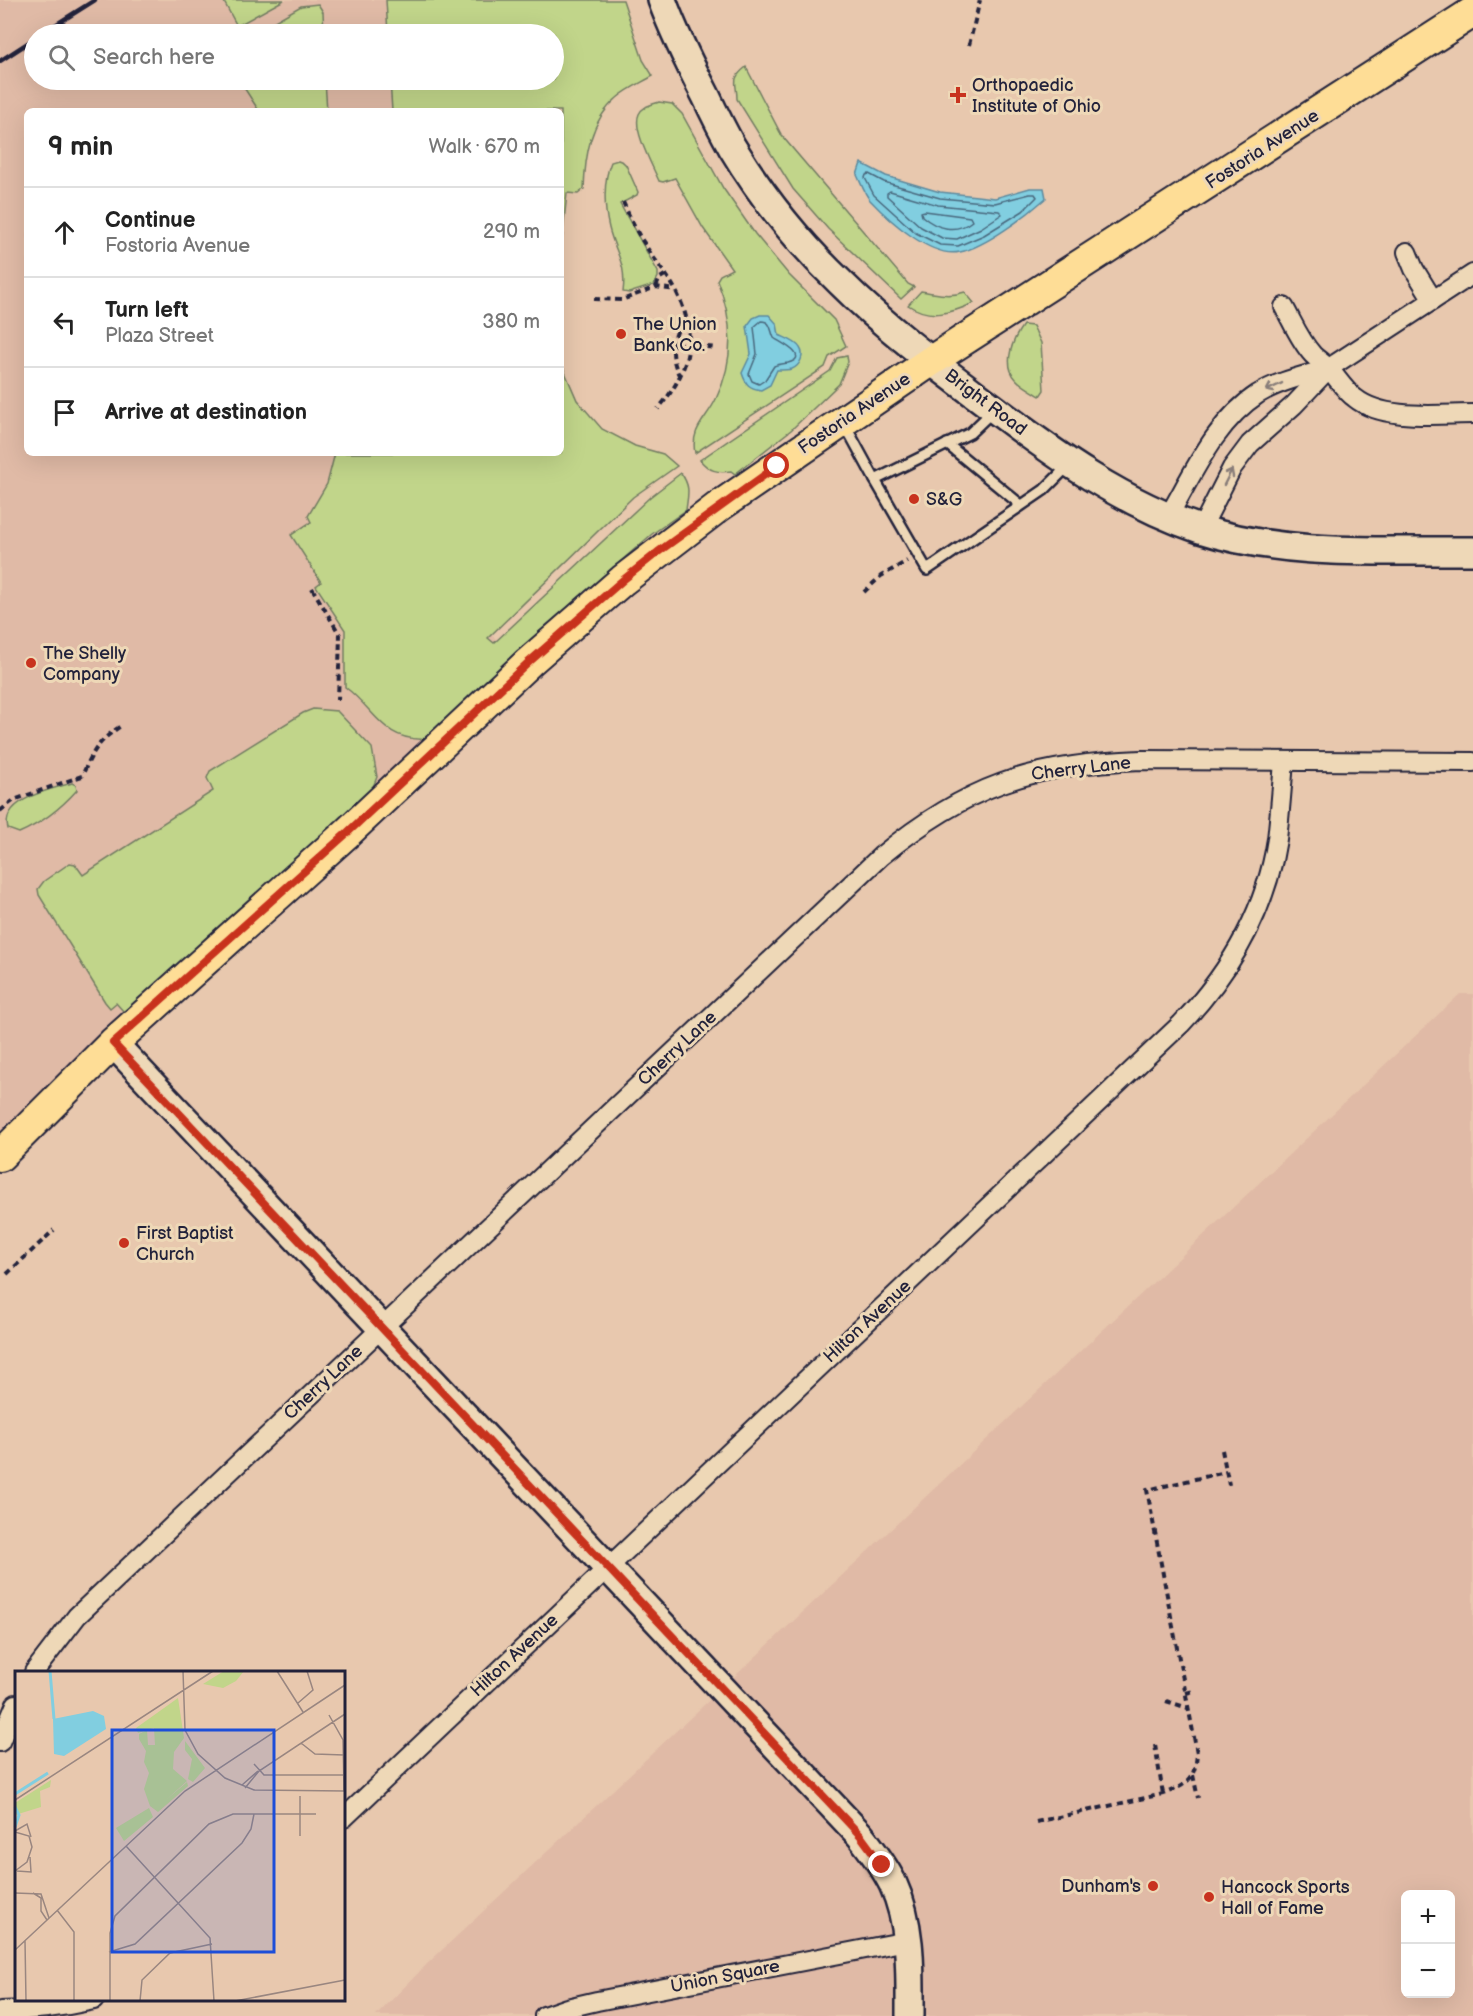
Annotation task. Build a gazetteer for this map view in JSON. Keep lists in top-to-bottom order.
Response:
{
  "streets": {
    "main road": ["Fostoria Avenue"],
    "street": [
      "Bright Road",
      "Cherry Lane",
      "Hilton Avenue",
      "Union Square"
    ]
  },
  "crossings": [
    ["Fostoria Avenue", "Bright Road"],
    ["Cherry Lane", "Hilton Avenue"]
  ],
  "places": {
    "health": ["Orthopaedic Institute of Ohio"],
    "other": [
      "The Union Bank Co.",
      "S&G",
      "The Shelly Company",
      "First Baptist Church",
      "Dunham's",
      "Hancock Sports Hall of Fame"
    ]
  },
  "page": {
    "search": "Search here",
    "heading": ["9 min", "Walk · 670 m"],
    "list": [
      ["Continue", "Fostoria Avenue", "290 m"],
      ["Turn left", "Plaza Street", "380 m"],
      "Arrive at destination"
    ],
    "map_buttons": ["+", "−"]
  }
}
